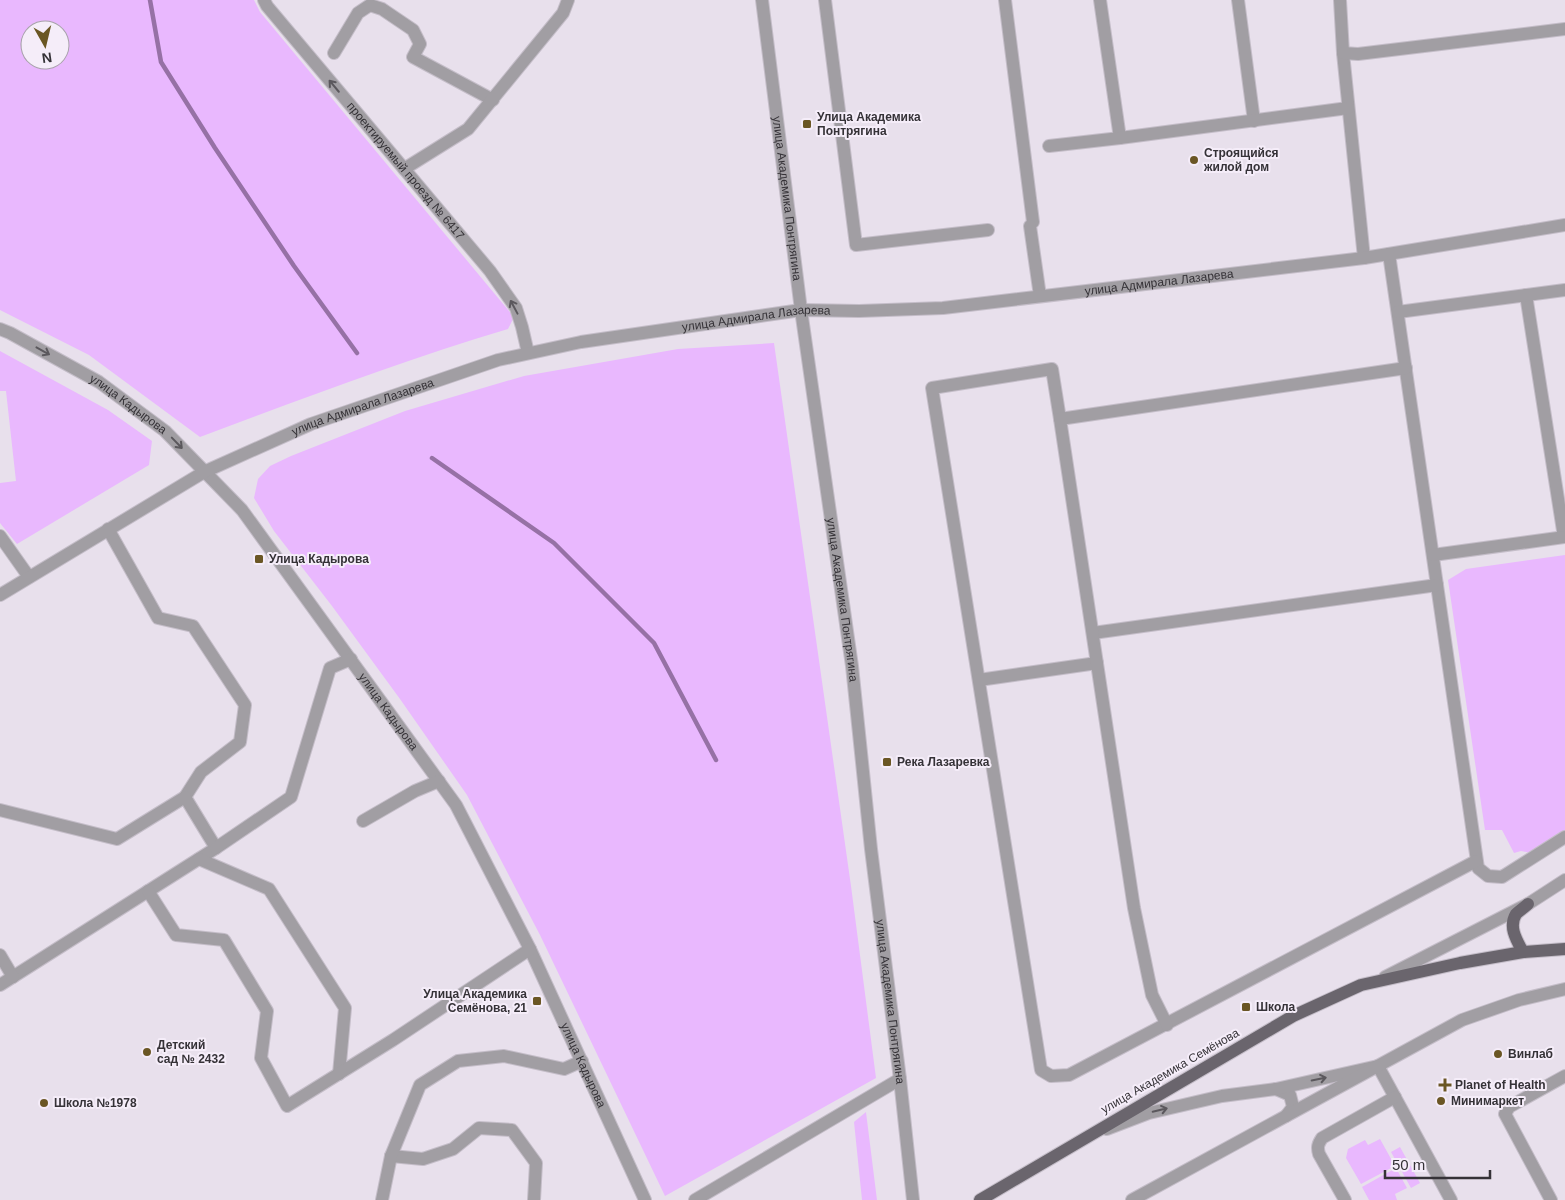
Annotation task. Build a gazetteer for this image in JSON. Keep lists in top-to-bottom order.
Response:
{
  "streets": {
    "main road": ["улица Академика Семёнова"],
    "street": [
      "проектируемый проезд № 6417",
      "улица Академика Понтрягина",
      "улица Адмирала Лазарева",
      "улица Кадырова"
    ]
  },
  "crossings": [
    ["проектируемый проезд № 6417", "улица Адмирала Лазарева"],
    ["улица Академика Понтрягина", "улица Адмирала Лазарева"],
    ["улица Адмирала Лазарева", "улица Кадырова"]
  ],
  "one_way": ["проектируемый проезд № 6417"],
  "places": {
    "transit": [
      "Улица Академика Понтрягина",
      "Улица Кадырова",
      "Река Лазаревка",
      "Улица Академика Семёнова, 21",
      "Школа"
    ],
    "other": [
      "Строящийся жилой дом",
      "Детский сад № 2432",
      "Винлаб",
      "Минимаркет",
      "Школа №1978"
    ],
    "health": ["Planet of Health"]
  },
  "scale_bar": "50 m",
  "north": "bottom"
}
